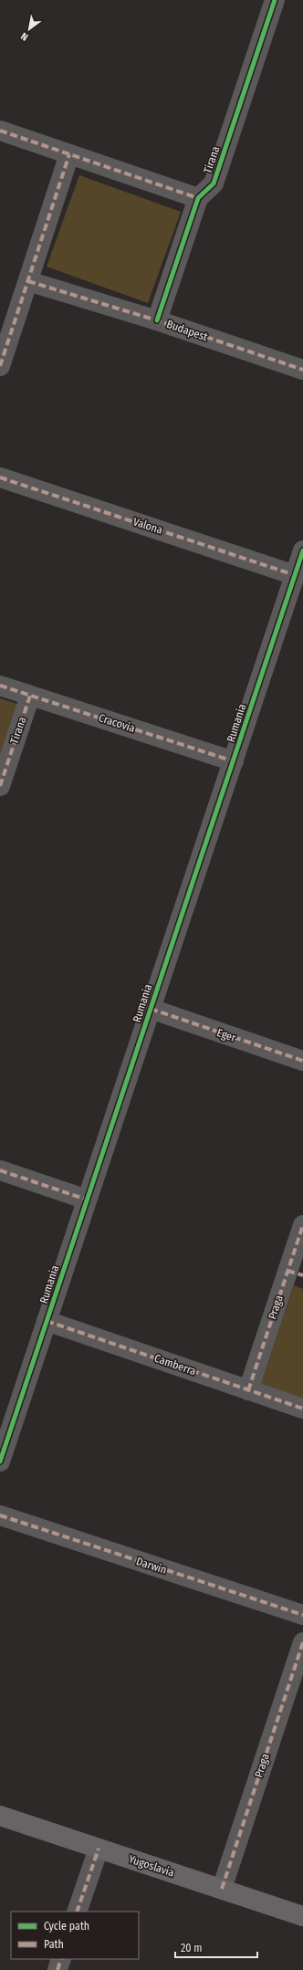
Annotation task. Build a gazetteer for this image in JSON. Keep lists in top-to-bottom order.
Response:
{
  "streets": {
    "street": [
      "Tirana",
      "Budapest",
      "Valona",
      "Cracovia",
      "Rumania",
      "Eger",
      "Praga",
      "Camberra",
      "Darwin",
      "Yugoslavia"
    ]
  },
  "crossings": [
    ["Tirana", "Budapest"],
    ["Tirana", "Cracovia"],
    ["Valona", "Rumania"],
    ["Cracovia", "Rumania"],
    ["Rumania", "Eger"],
    ["Rumania", "Camberra"],
    ["Praga", "Camberra"],
    ["Praga", "Yugoslavia"]
  ],
  "legend": ["Cycle path", "Path"],
  "scale_bar": "20 m",
  "north": "bottom left"
}
